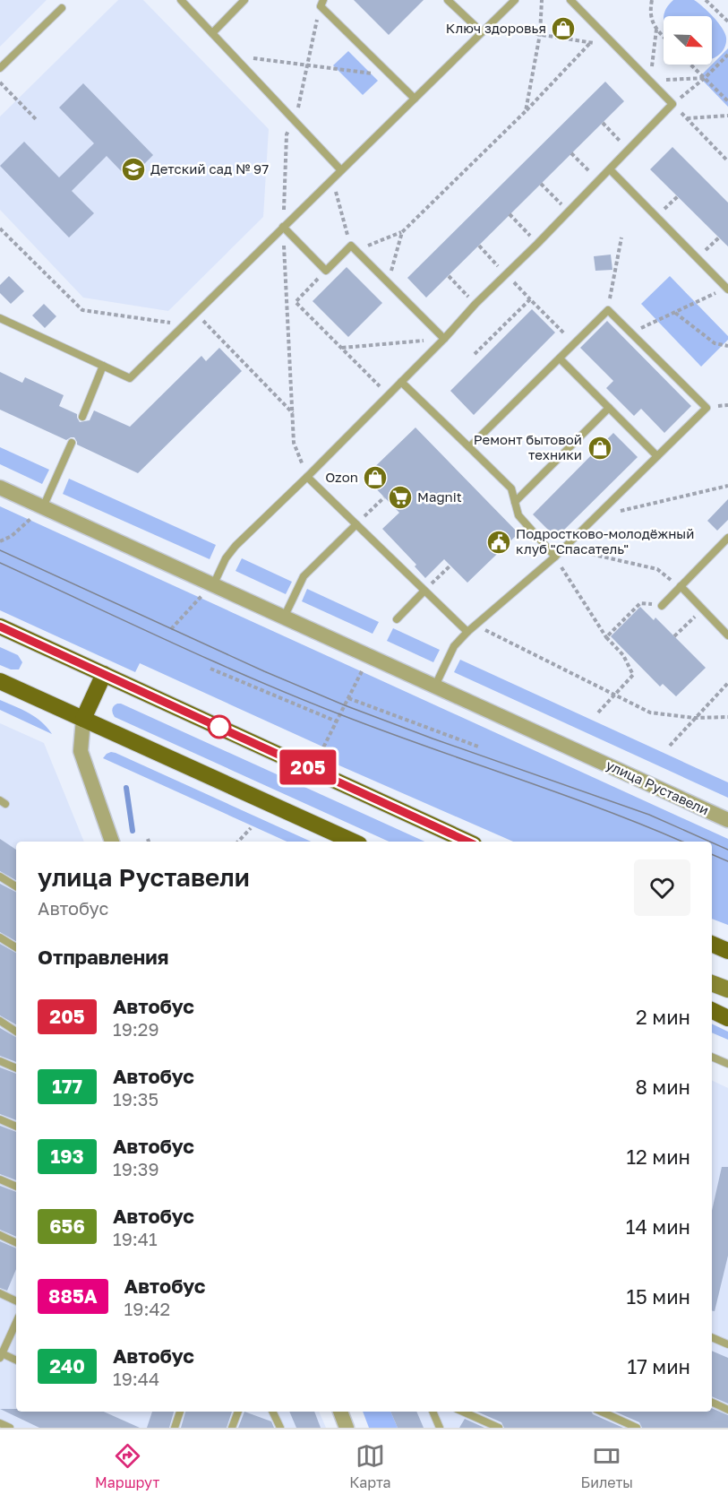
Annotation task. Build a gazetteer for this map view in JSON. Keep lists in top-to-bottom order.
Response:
{
  "streets": {
    "street": ["улица Руставели"]
  },
  "places": {
    "shop": ["Ключ здоровья", "Ремонт бытовой техники", "Ozon"],
    "school or university": ["Детский сад № 97"],
    "supermarket": ["Magnit"],
    "public building": ["Подростково-молодёжный клуб \"Спасатель\""]
  },
  "lines": ["bus line 205"],
  "north": "bottom right",
  "page": {
    "on_map": "205",
    "heading": [
      ["улица Руставели", "Автобус"],
      "Отправления"
    ],
    "list": [
      {
        "mark": "205",
        "name": "Автобус",
        "note": "19:29",
        "value": "2 мин"
      },
      {
        "mark": "177",
        "name": "Автобус",
        "note": "19:35",
        "value": "8 мин"
      },
      {
        "mark": "193",
        "name": "Автобус",
        "note": "19:39",
        "value": "12 мин"
      },
      {
        "mark": "656",
        "name": "Автобус",
        "note": "19:41",
        "value": "14 мин"
      },
      {
        "mark": "885А",
        "name": "Автобус",
        "note": "19:42",
        "value": "15 мин"
      },
      {
        "mark": "240",
        "name": "Автобус",
        "note": "19:44",
        "value": "17 мин"
      }
    ],
    "tabs": ["Маршрут", "Карта", "Билеты"]
  }
}
